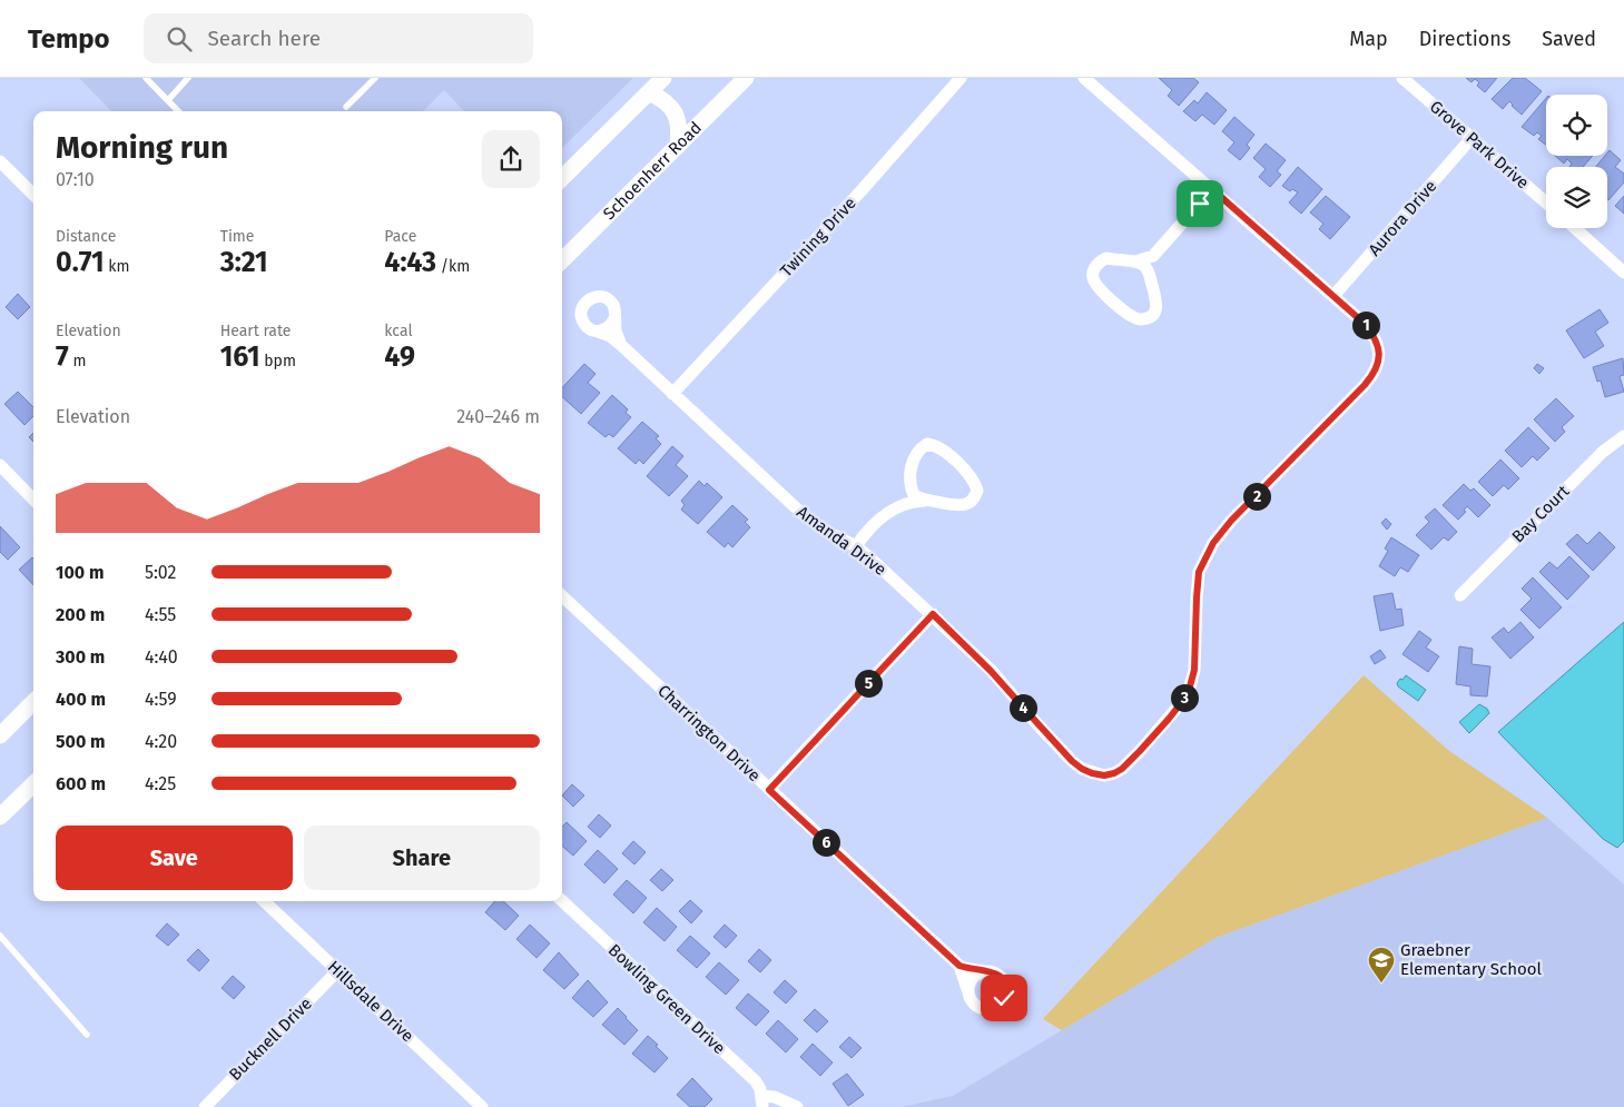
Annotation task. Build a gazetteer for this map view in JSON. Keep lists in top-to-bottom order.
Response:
{
  "streets": {
    "main road": ["Schoenherr Road"],
    "street": [
      "Grove Park Drive",
      "Aurora Drive",
      "Twining Drive",
      "Bay Court",
      "Amanda Drive",
      "Charrington Drive",
      "Bowling Green Drive",
      "Hillsdale Drive",
      "Bucknell Drive"
    ]
  },
  "crossings": [
    ["Grove Park Drive", "Aurora Drive"],
    ["Aurora Drive", "Amanda Drive"],
    ["Twining Drive", "Amanda Drive"],
    ["Hillsdale Drive", "Bucknell Drive"]
  ],
  "places": {
    "school or university": ["Graebner Elementary School"]
  },
  "page": {
    "header": "Tempo",
    "search": "Search here",
    "nav": ["Map", "Directions", "Saved"],
    "heading": ["Morning run", "07:10"],
    "stats": [
      ["Distance", "0.71 km"],
      ["Time", "3:21"],
      ["Pace", "4:43 /km"],
      ["Elevation", "7 m"],
      ["Heart rate", "161 bpm"],
      ["kcal", "49"]
    ],
    "pins": [
      "1",
      "2",
      "5",
      "3",
      "4",
      "6"
    ],
    "chart": ["Elevation", "240–246 m"],
    "list": [
      {
        "name": "100 m",
        "note": "5:02"
      },
      {
        "name": "200 m",
        "note": "4:55"
      },
      {
        "name": "300 m",
        "note": "4:40"
      },
      {
        "name": "400 m",
        "note": "4:59"
      },
      {
        "name": "500 m",
        "note": "4:20"
      },
      {
        "name": "600 m",
        "note": "4:25"
      }
    ],
    "buttons": ["Save", "Share"]
  }
}
